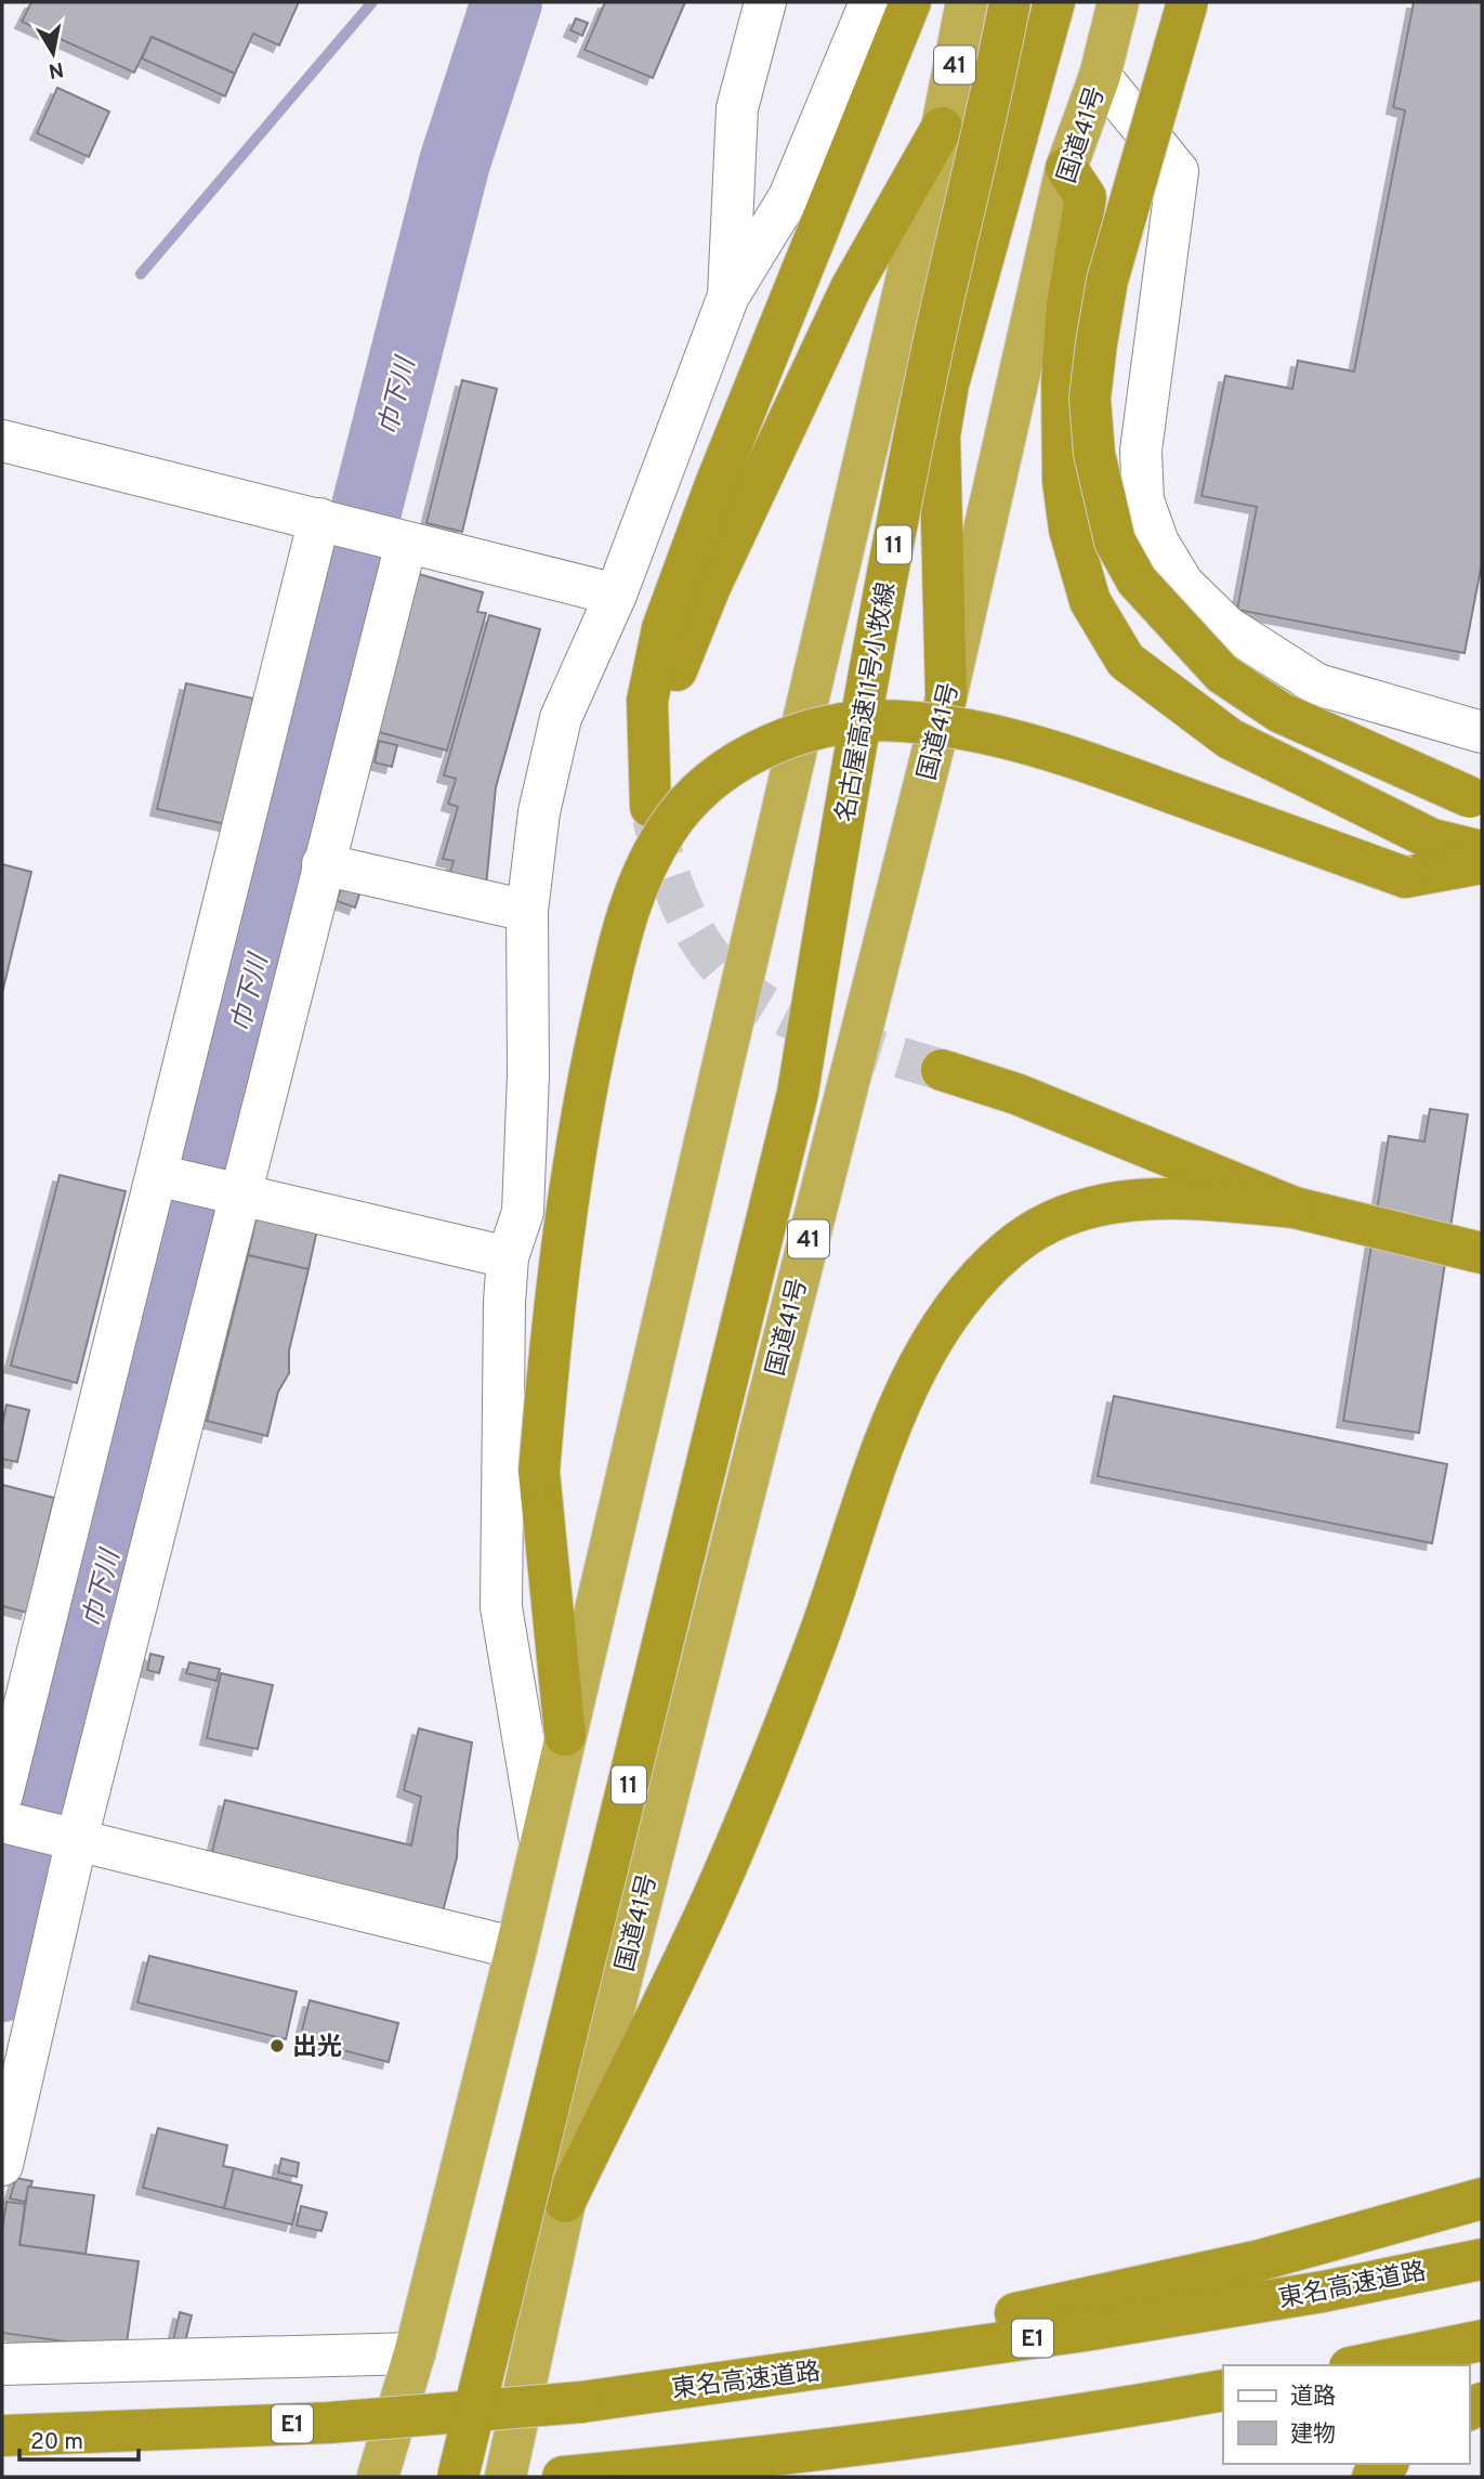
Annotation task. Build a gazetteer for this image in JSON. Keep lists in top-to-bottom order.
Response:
{
  "streets": {
    "highway": [
      "41",
      "国道41号",
      "11",
      "名古屋高速11号小牧線",
      "東名高速道路",
      "E1"
    ]
  },
  "water": ["巾下川"],
  "places": ["出光"],
  "legend": ["道路", "建物"],
  "scale_bar": "20 m",
  "north": "bottom"
}
